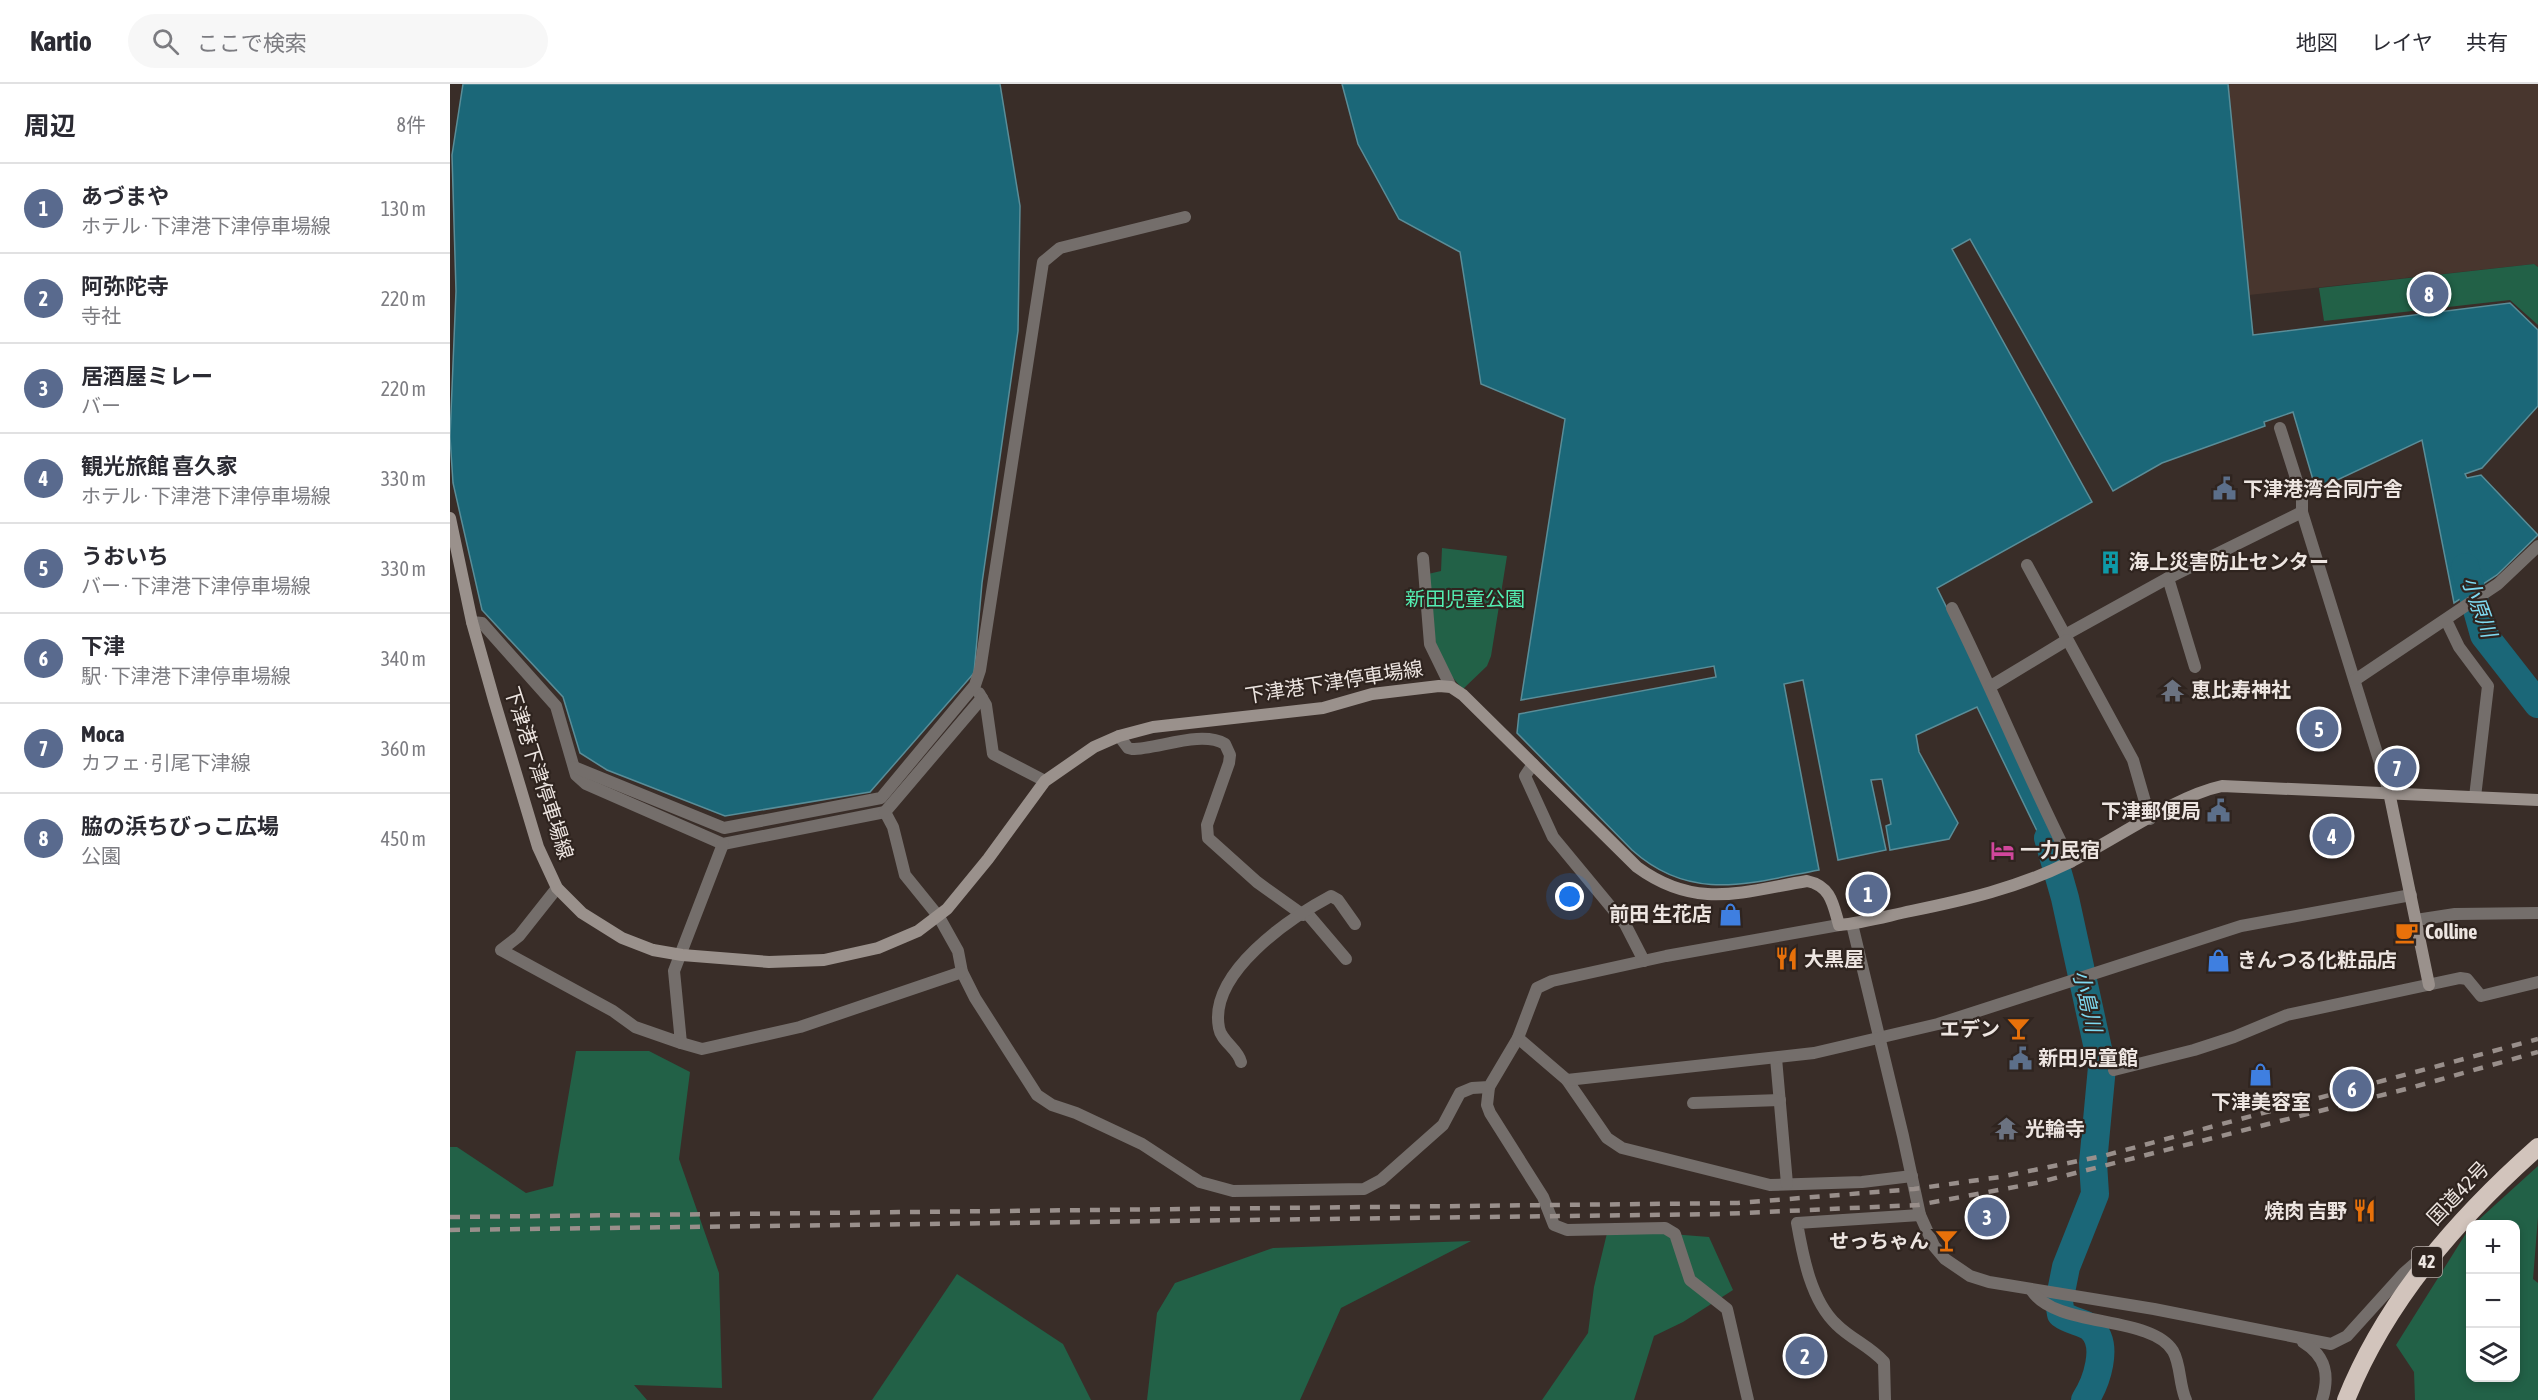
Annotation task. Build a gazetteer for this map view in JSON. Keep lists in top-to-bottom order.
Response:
{
  "streets": {
    "highway": ["国道42号", "42"],
    "main road": ["下津港下津停車場線"]
  },
  "water": ["小原川", "小島川"],
  "parks": ["新田児童公園"],
  "places": {
    "public building": ["下津港湾合同庁舎", "下津郵便局", "新田児童館"],
    "building": ["海上災害防止センター"],
    "temple": ["恵比寿神社", "光輪寺"],
    "hotel": ["一力民宿"],
    "shop": ["前田 生花店", "きんつる化粧品店", "下津美容室"],
    "cafe": ["Colline"],
    "restaurant": ["大黒屋", "焼肉 吉野"],
    "bar": ["エデン", "せっちゃん"]
  },
  "page": {
    "header": "Kartio",
    "search": "ここで検索",
    "nav": ["地図", "レイヤ", "共有"],
    "heading": ["周辺", "8件"],
    "list": [
      {
        "mark": "1",
        "name": "あづまや",
        "note": "ホテル · 下津港下津停車場線",
        "value": "130 m"
      },
      {
        "mark": "2",
        "name": "阿弥陀寺",
        "note": "寺社",
        "value": "220 m"
      },
      {
        "mark": "3",
        "name": "居酒屋ミレー",
        "note": "バー",
        "value": "220 m"
      },
      {
        "mark": "4",
        "name": "観光旅館 喜久家",
        "note": "ホテル · 下津港下津停車場線",
        "value": "330 m"
      },
      {
        "mark": "5",
        "name": "うおいち",
        "note": "バー · 下津港下津停車場線",
        "value": "330 m"
      },
      {
        "mark": "6",
        "name": "下津",
        "note": "駅 · 下津港下津停車場線",
        "value": "340 m"
      },
      {
        "mark": "7",
        "name": "Moca",
        "note": "カフェ · 引尾下津線",
        "value": "360 m"
      },
      {
        "mark": "8",
        "name": "脇の浜ちびっこ広場",
        "note": "公園",
        "value": "450 m"
      }
    ],
    "pins": [
      "8",
      "5",
      "7",
      "4",
      "1",
      "6",
      "3",
      "2"
    ],
    "map_buttons": ["+", "−"]
  }
}
